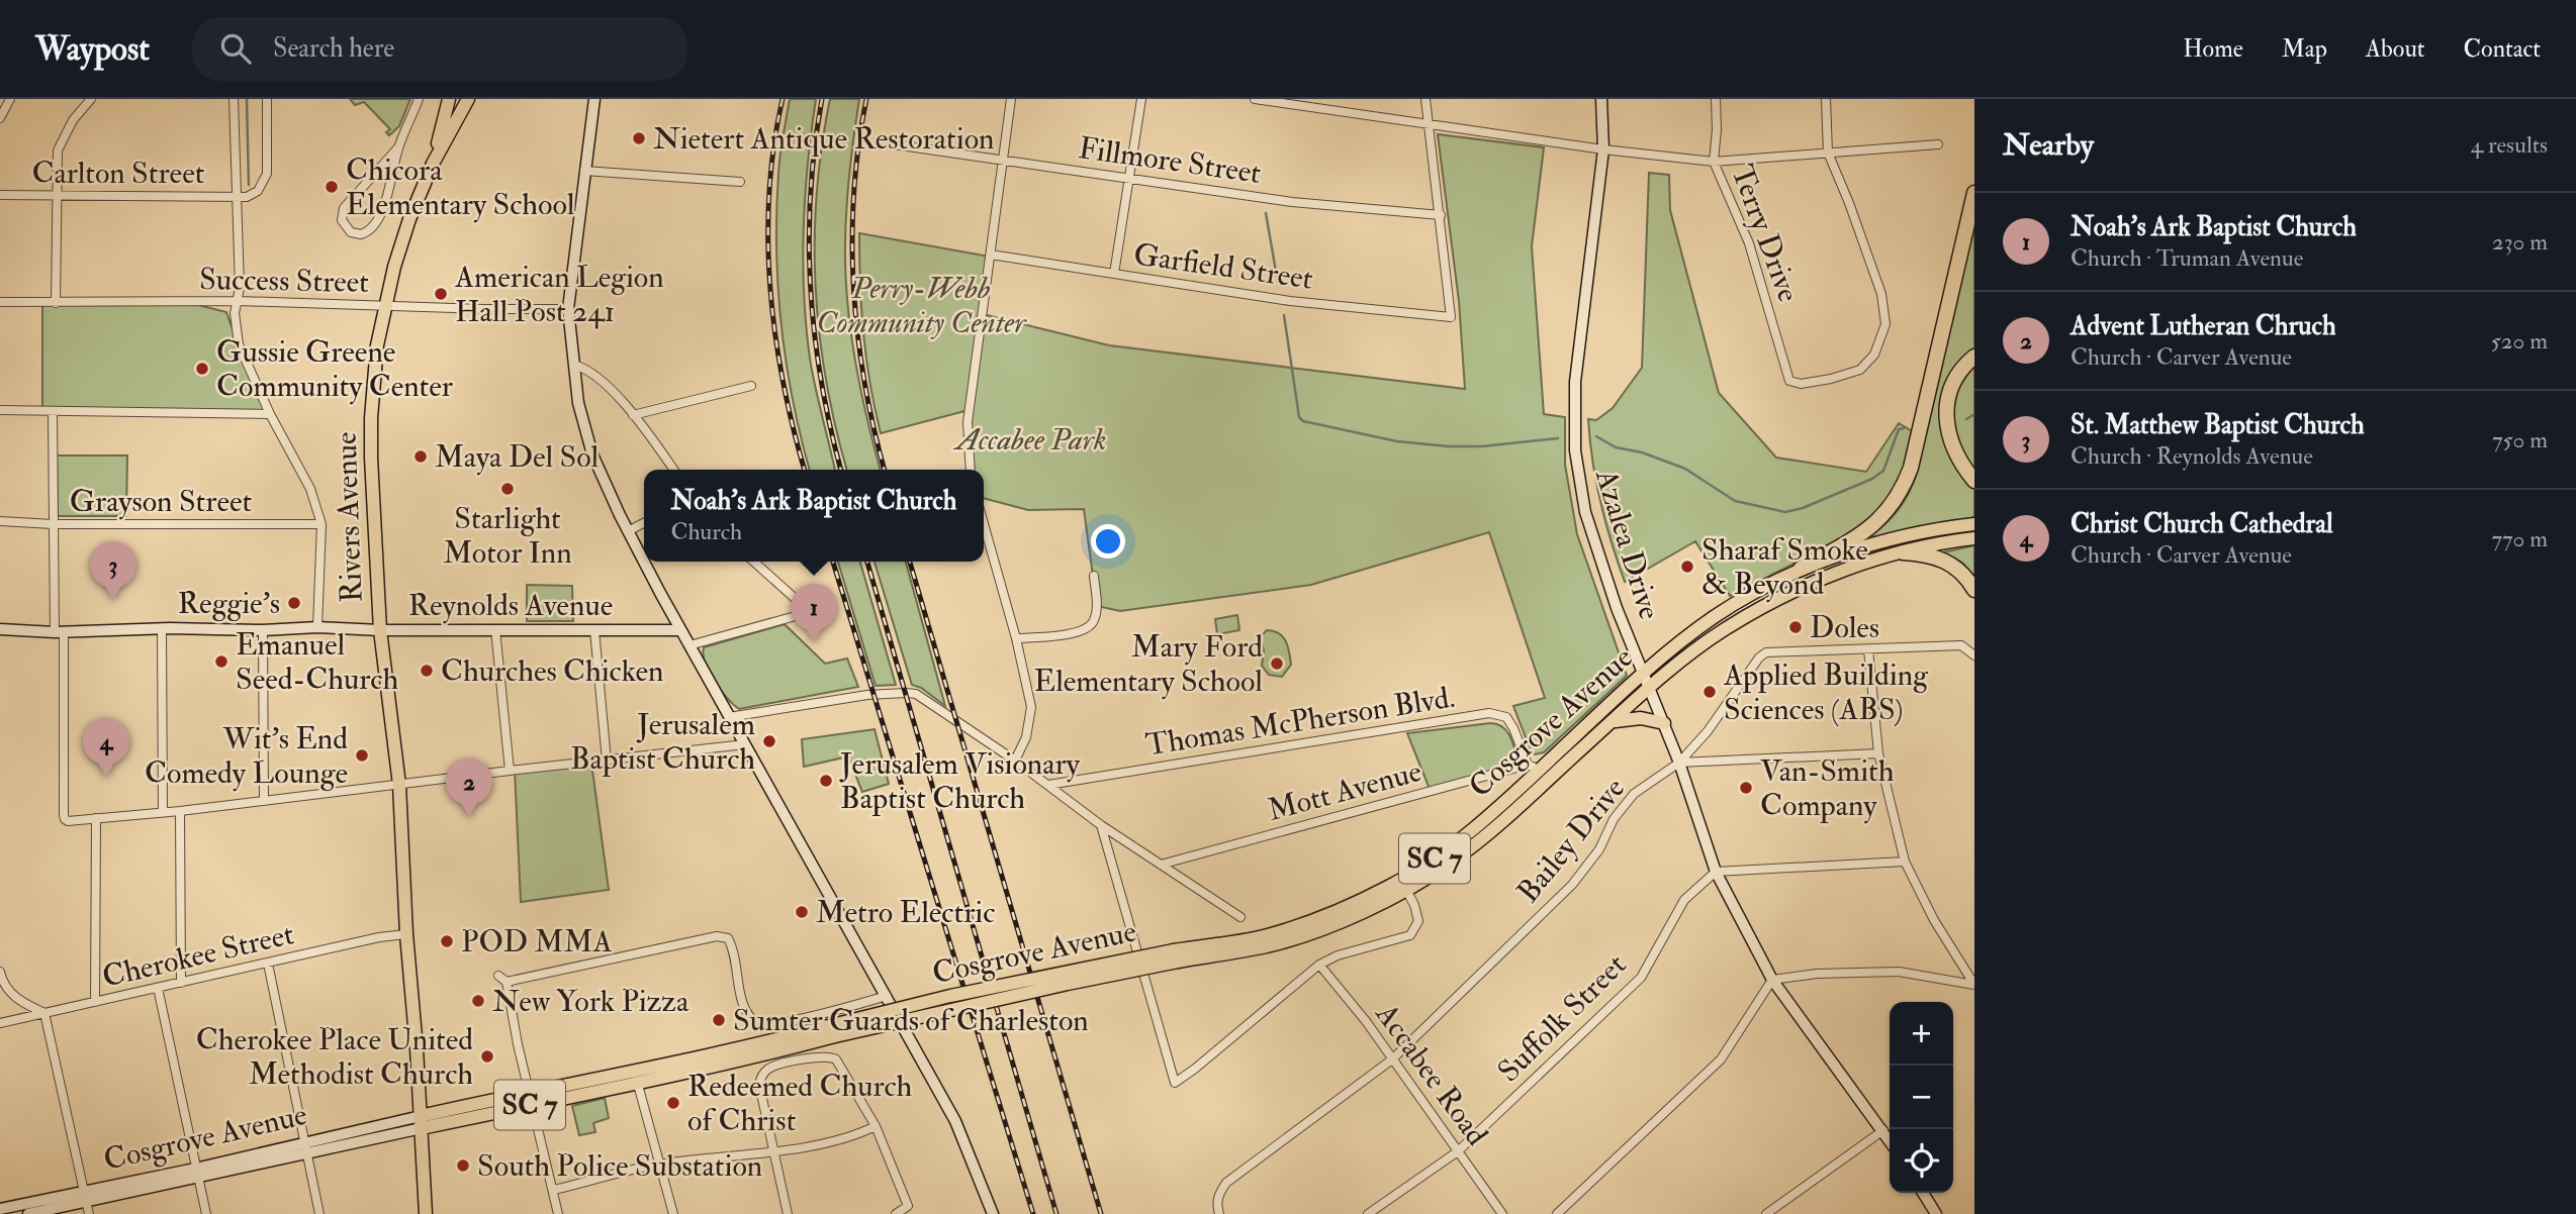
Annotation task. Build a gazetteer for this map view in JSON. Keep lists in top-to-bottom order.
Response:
{
  "streets": {
    "main road": ["Rivers Avenue", "Cosgrove Avenue", "SC 7"],
    "street": [
      "Fillmore Street",
      "Carlton Street",
      "Terry Drive",
      "Garfield Street",
      "Success Street",
      "Grayson Street",
      "Azalea Drive",
      "Reynolds Avenue",
      "Thomas McPherson Blvd.",
      "Mott Avenue",
      "Bailey Drive",
      "Cherokee Street",
      "Suffolk Street",
      "Accabee Road"
    ]
  },
  "crossings": [
    ["Fillmore Street", "Garfield Street"],
    ["Success Street", "Rivers Avenue"],
    ["Rivers Avenue", "Reynolds Avenue"],
    ["Rivers Avenue", "Cosgrove Avenue"],
    ["Rivers Avenue", "Cherokee Street"],
    ["Azalea Drive", "Cosgrove Avenue"],
    ["Azalea Drive", "Bailey Drive"],
    ["Azalea Drive", "Suffolk Street"],
    ["Thomas McPherson Blvd.", "Cosgrove Avenue"],
    ["Thomas McPherson Blvd.", "Mott Avenue"],
    ["Cosgrove Avenue", "Mott Avenue"],
    ["Bailey Drive", "Accabee Road"],
    ["Suffolk Street", "Accabee Road"]
  ],
  "parks": ["Perry-Webb Community Center", "Accabee Park"],
  "places": [
    "Nietert Antique Restoration",
    "Chicora Elementary School",
    "American Legion Hall Post 241",
    "Gussie Greene Community Center",
    "Maya Del Sol",
    "Starlight Motor Inn",
    "Sharaf Smoke & Beyond",
    "Reggie's",
    "Doles",
    "Emanuel Seed-Church",
    "Mary Ford Elementary School",
    "Churches Chicken",
    "Applied Building Sciences (ABS)",
    "Jerusalem Baptist Church",
    "Wit's End Comedy Lounge",
    "Jerusalem Visionary Baptist Church",
    "Van-Smith Company",
    "Metro Electric",
    "POD MMA",
    "New York Pizza",
    "Sumter Guards of Charleston",
    "Cherokee Place United Methodist Church",
    "Redeemed Church of Christ",
    "South Police Substation"
  ],
  "page": {
    "header": "Waypost",
    "search": "Search here",
    "nav": [
      "Home",
      "Map",
      "About",
      "Contact"
    ],
    "heading": ["Nearby", "4 results"],
    "list": [
      {
        "mark": "1",
        "name": "Noah's Ark Baptist Church",
        "note": "Church · Truman Avenue",
        "value": "230 m"
      },
      {
        "mark": "2",
        "name": "Advent Lutheran Chruch",
        "note": "Church · Carver Avenue",
        "value": "520 m"
      },
      {
        "mark": "3",
        "name": "St. Matthew Baptist Church",
        "note": "Church · Reynolds Avenue",
        "value": "750 m"
      },
      {
        "mark": "4",
        "name": "Christ Church Cathedral",
        "note": "Church · Carver Avenue",
        "value": "770 m"
      }
    ],
    "popup": ["Noah's Ark Baptist Church", "Church"],
    "pins": [
      "3",
      "1",
      "4",
      "2"
    ],
    "map_buttons": ["+", "−"]
  }
}
